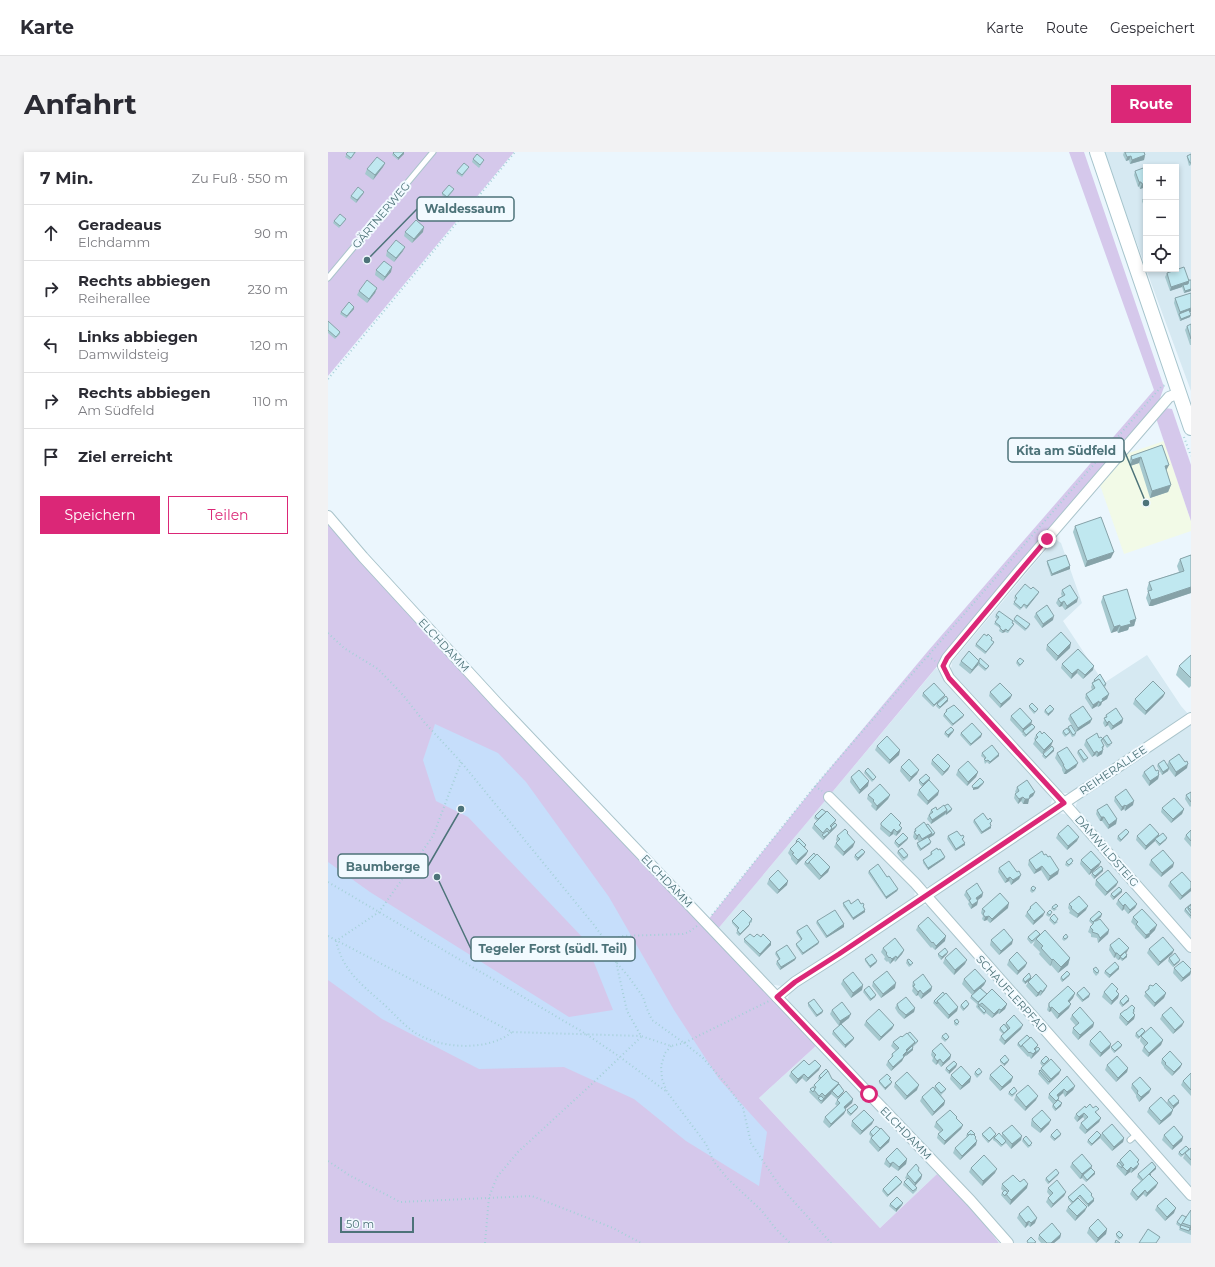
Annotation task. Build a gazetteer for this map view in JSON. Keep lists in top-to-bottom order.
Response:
{
  "streets": {
    "street": [
      "ELCHDAMM",
      "REIHERALLEE",
      "DAMWILDSTEIG",
      "SCHAUFLERPFAD"
    ],
    "lane": ["GÄRTNERWEG"]
  },
  "crossings": [
    ["ELCHDAMM", "REIHERALLEE"],
    ["REIHERALLEE", "DAMWILDSTEIG"],
    ["REIHERALLEE", "SCHAUFLERPFAD"]
  ],
  "places": [
    "Waldessaum",
    "Kita am Südfeld",
    "Baumberge",
    "Tegeler Forst (südl. Teil)"
  ],
  "scale_bar": "50 m",
  "page": {
    "header": "Karte",
    "nav": ["Karte", "Route", "Gespeichert"],
    "buttons": [
      "Route",
      ["Speichern", "Teilen"]
    ],
    "title": "Anfahrt",
    "heading": ["7 Min.", "Zu Fuß · 550 m"],
    "map_buttons": ["+", "−"],
    "list": [
      ["Geradeaus", "Elchdamm", "90 m"],
      ["Rechts abbiegen", "Reiherallee", "230 m"],
      ["Links abbiegen", "Damwildsteig", "120 m"],
      ["Rechts abbiegen", "Am Südfeld", "110 m"],
      "Ziel erreicht"
    ],
    "scale": "50 m"
  }
}
